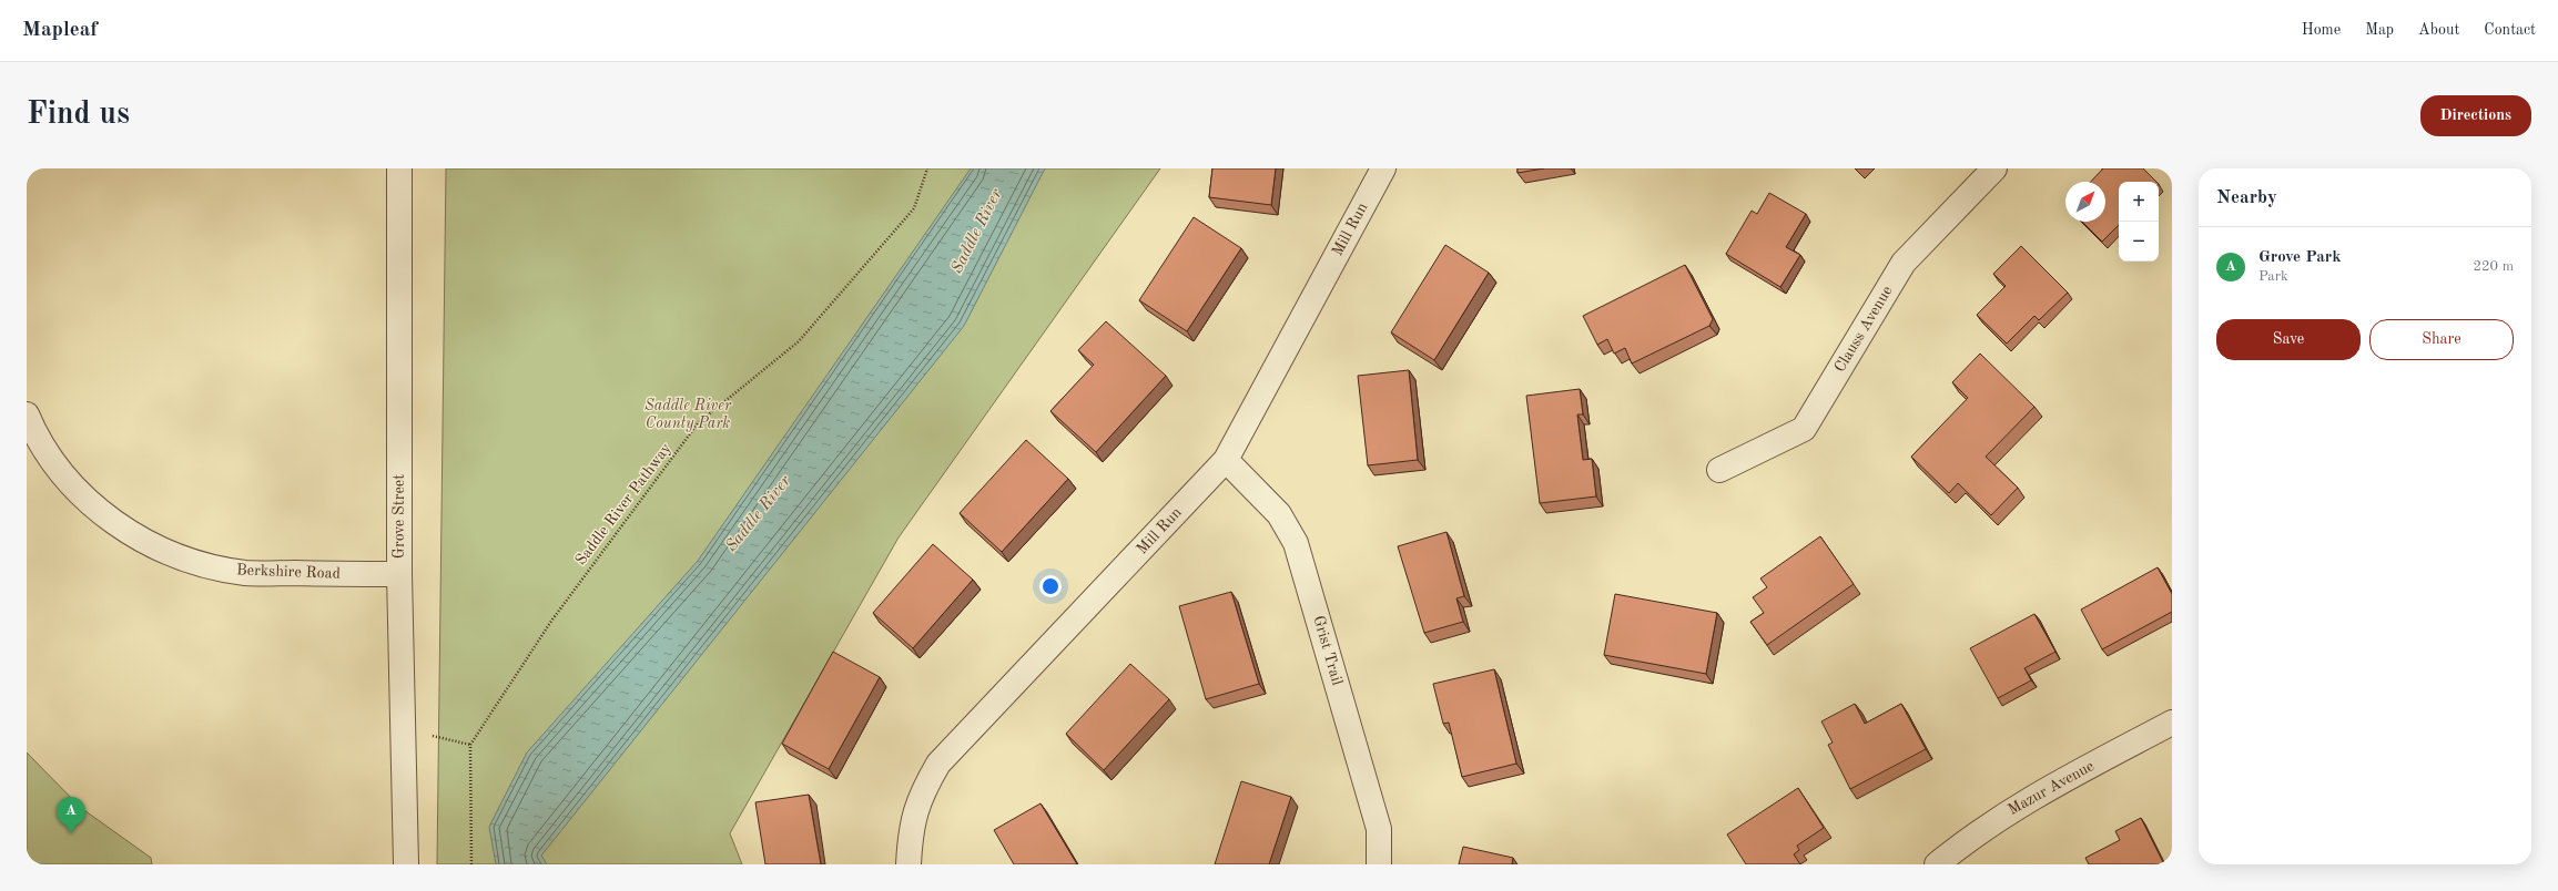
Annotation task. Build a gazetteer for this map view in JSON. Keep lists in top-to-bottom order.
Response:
{
  "streets": {
    "street": [
      "Mill Run",
      "Clauss Avenue",
      "Grove Street",
      "Berkshire Road",
      "Grist Trail",
      "Mazur Avenue"
    ],
    "path": ["Saddle River Pathway"]
  },
  "crossings": [
    ["Mill Run", "Grist Trail"],
    ["Grove Street", "Berkshire Road"]
  ],
  "water": ["Saddle River"],
  "parks": ["Saddle River County Park"],
  "north": "top right",
  "page": {
    "header": "Mapleaf",
    "nav": [
      "Home",
      "Map",
      "About",
      "Contact"
    ],
    "buttons": [
      "Directions",
      ["Save", "Share"]
    ],
    "title": "Find us",
    "heading": "Nearby",
    "map_buttons": ["+", "−"],
    "list": [
      {
        "mark": "A",
        "name": "Grove Park",
        "note": "Park",
        "value": "220 m"
      }
    ],
    "pins": "A"
  }
}
